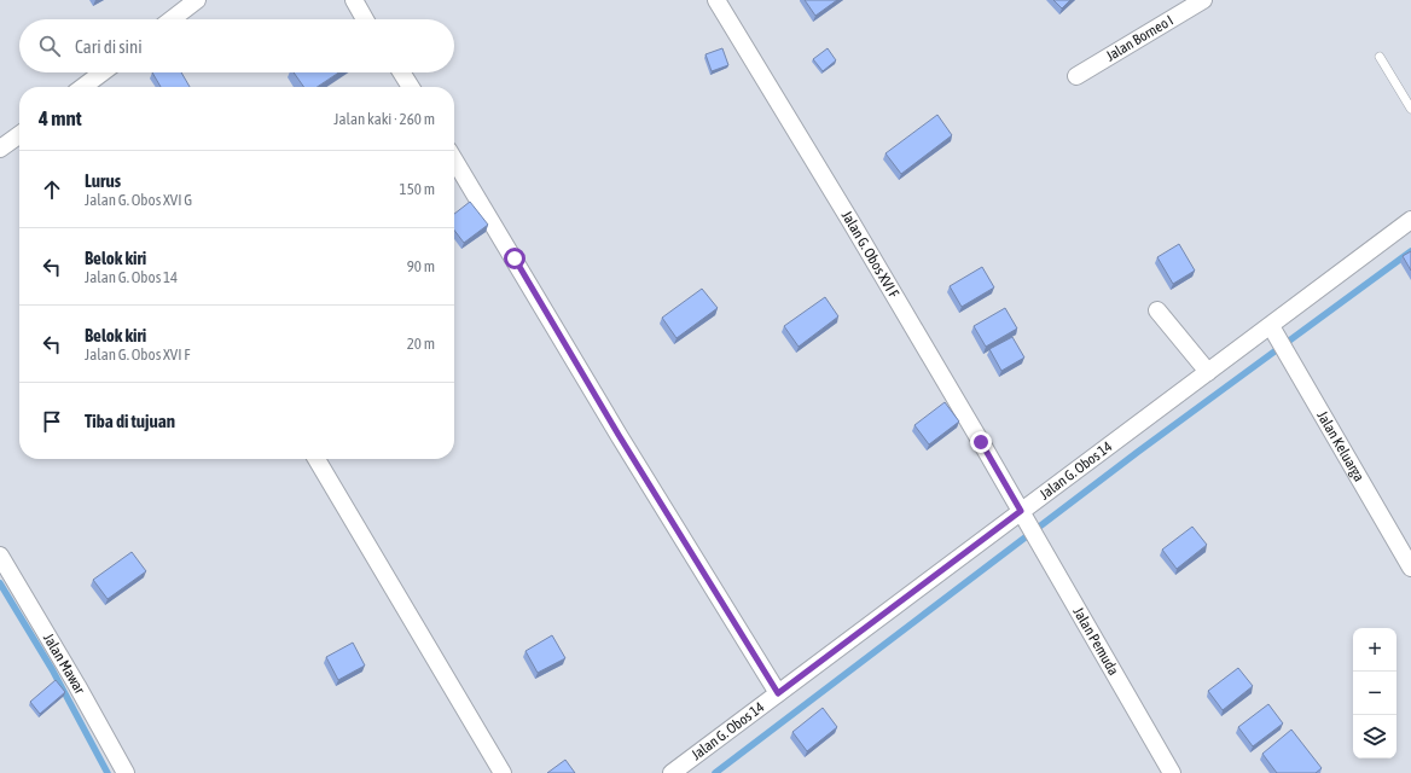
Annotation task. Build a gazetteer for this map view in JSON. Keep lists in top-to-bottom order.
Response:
{
  "streets": {
    "street": [
      "Jalan Borneo I",
      "Jalan G. Obos XVI F",
      "Jalan Keluarga",
      "Jalan G. Obos 14",
      "Jalan Pemuda",
      "Jalan Mawar"
    ]
  },
  "crossings": [
    ["Jalan G. Obos XVI F", "Jalan G. Obos 14"],
    ["Jalan G. Obos XVI F", "Jalan Pemuda"],
    ["Jalan Keluarga", "Jalan G. Obos 14"],
    ["Jalan G. Obos 14", "Jalan Pemuda"]
  ],
  "page": {
    "search": "Cari di sini",
    "heading": ["4 mnt", "Jalan kaki · 260 m"],
    "list": [
      ["Lurus", "Jalan G. Obos XVI G", "150 m"],
      ["Belok kiri", "Jalan G. Obos 14", "90 m"],
      ["Belok kiri", "Jalan G. Obos XVI F", "20 m"],
      "Tiba di tujuan"
    ],
    "map_buttons": ["+", "−"]
  }
}
